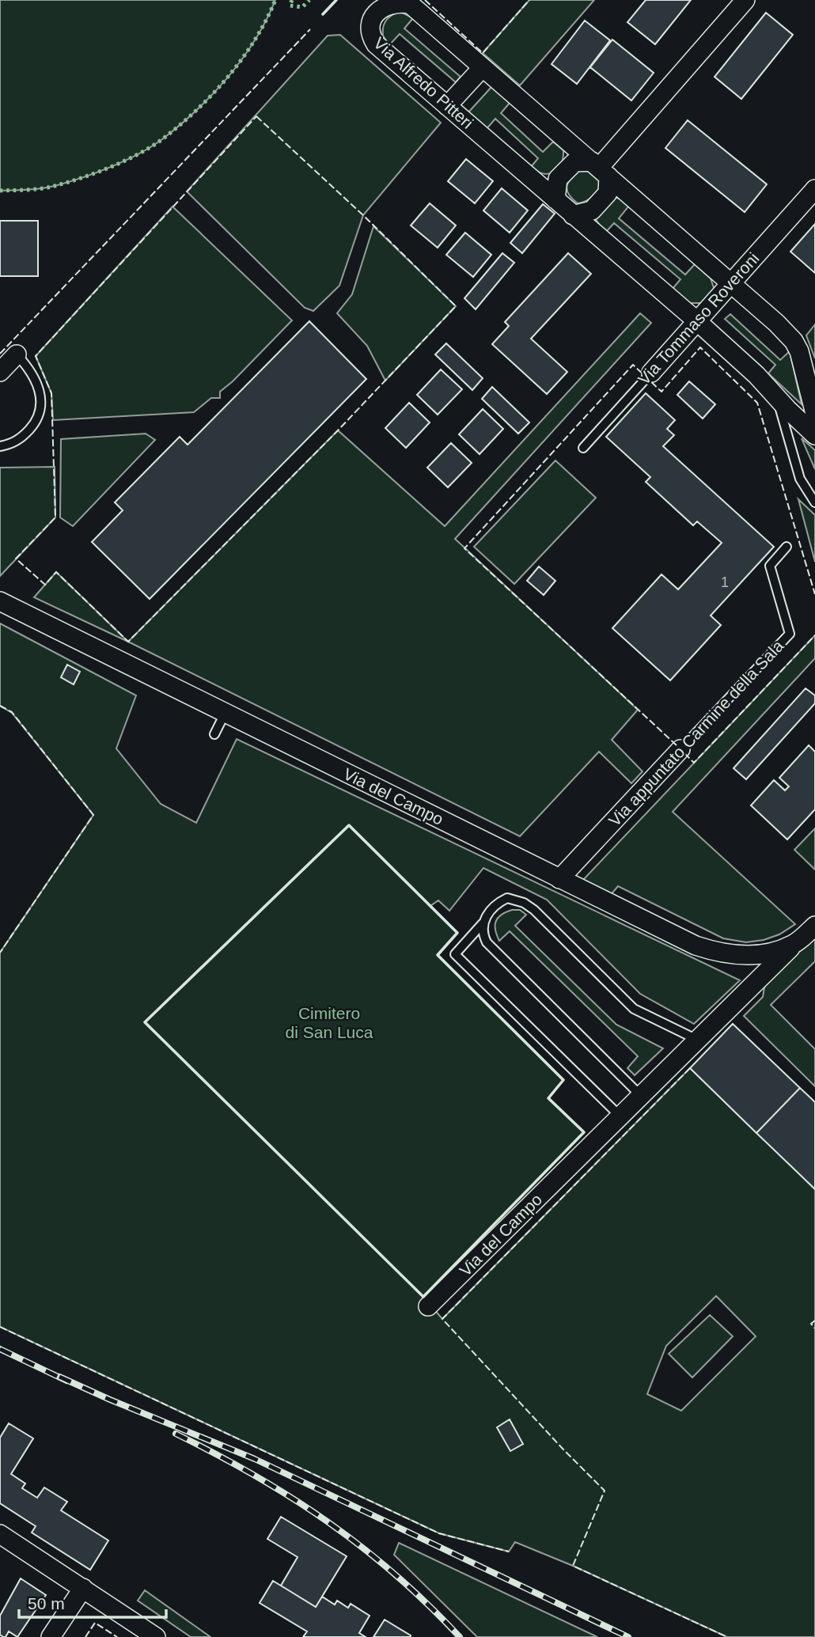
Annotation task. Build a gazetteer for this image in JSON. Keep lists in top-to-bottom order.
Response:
{
  "streets": {
    "street": [
      "Via Alfredo Pitteri",
      "Via Tommaso Roveroni",
      "Via appuntato Carmine della Sala",
      "Via del Campo"
    ]
  },
  "crossings": [
    ["Via Alfredo Pitteri", "Via Tommaso Roveroni"],
    ["Via appuntato Carmine della Sala", "Via del Campo"]
  ],
  "parks": ["Cimitero di San Luca"],
  "house_numbers": ["1"],
  "scale_bar": "50 m"
}
